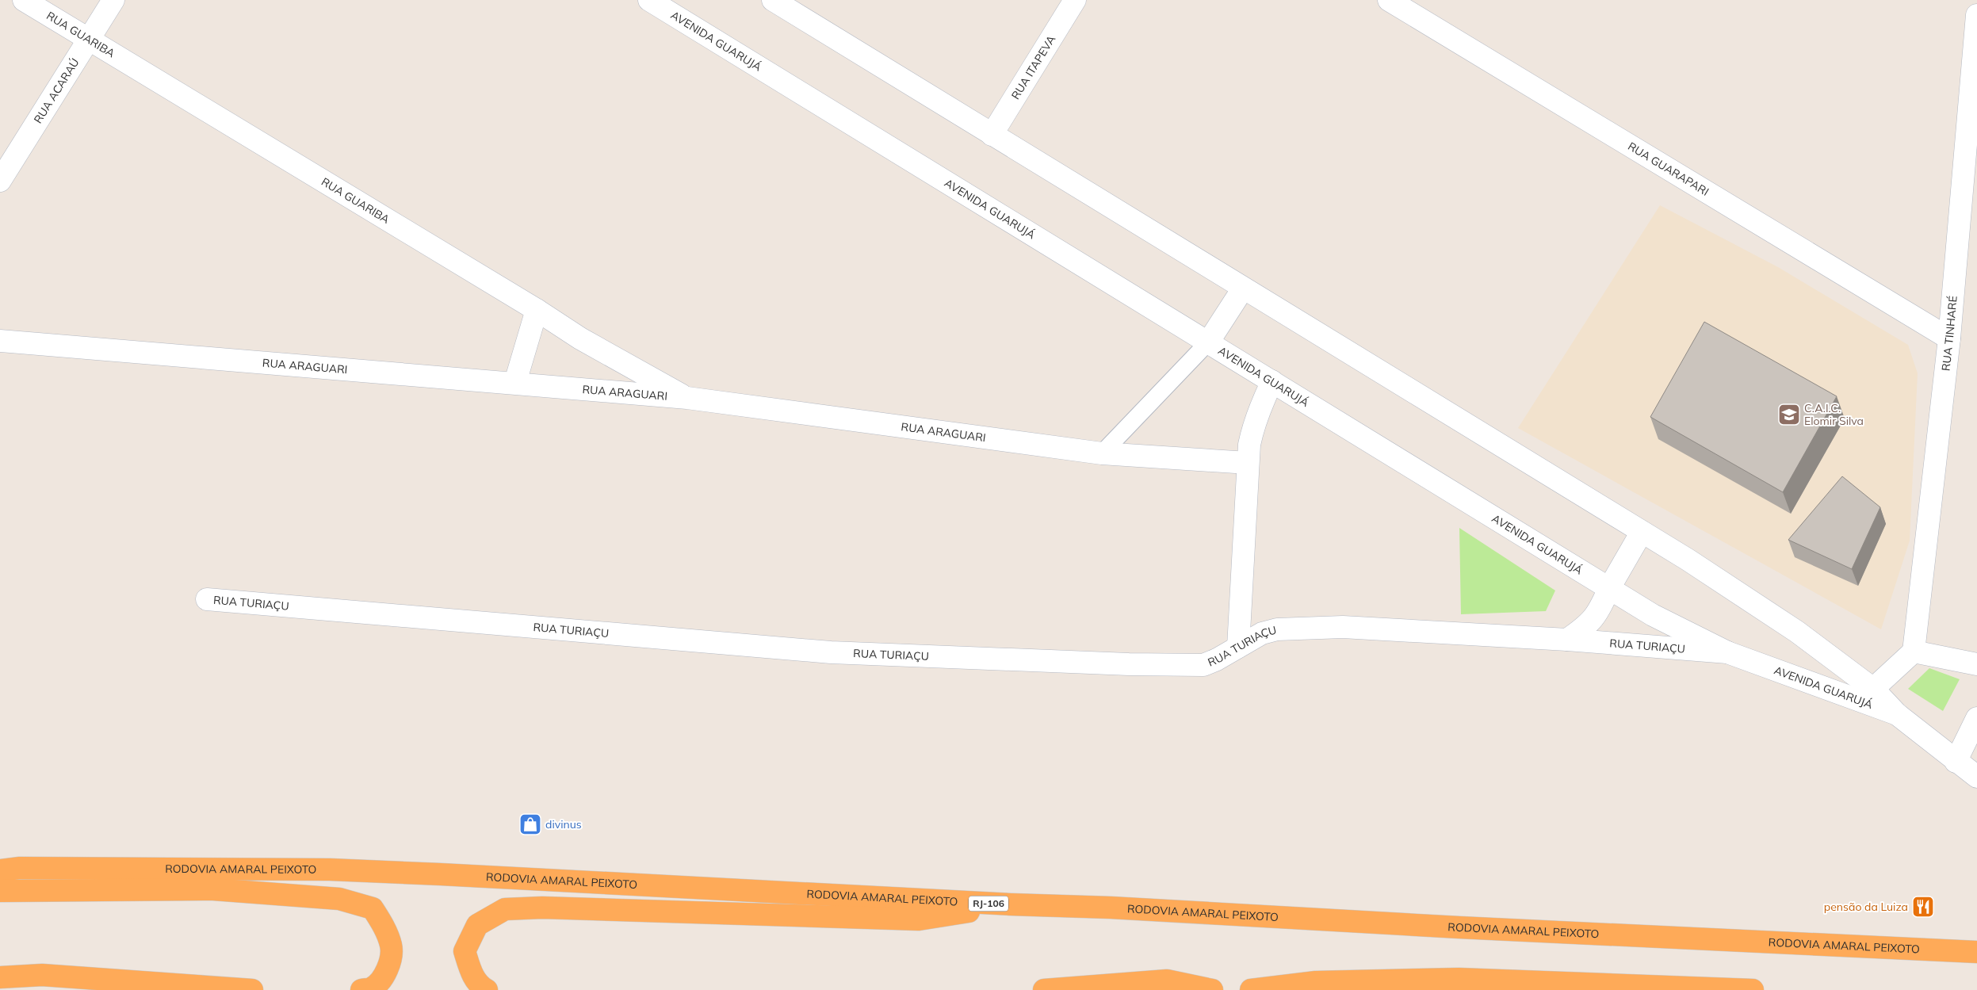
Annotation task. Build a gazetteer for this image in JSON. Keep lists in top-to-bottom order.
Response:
{
  "streets": {
    "highway": ["RODOVIA AMARAL PEIXOTO", "RJ-106"],
    "street": [
      "RUA GUARIBA",
      "AVENIDA GUARUJÁ",
      "RUA ITAPEVA",
      "RUA ACARAÚ",
      "RUA GUARAPARI",
      "RUA TINHARÉ",
      "RUA ARAGUARI",
      "RUA TURIAÇU"
    ]
  },
  "crossings": [
    ["RUA GUARIBA", "RUA ACARAÚ"],
    ["RUA GUARIBA", "RUA ARAGUARI"],
    ["AVENIDA GUARUJÁ", "RUA ITAPEVA"],
    ["AVENIDA GUARUJÁ", "RUA TURIAÇU"],
    ["RUA GUARAPARI", "RUA TINHARÉ"]
  ],
  "places": {
    "school or university": ["C.A.I.C. Elomir Silva"],
    "shop": ["divinus"],
    "restaurant": ["pensão da Luiza"]
  }
}
